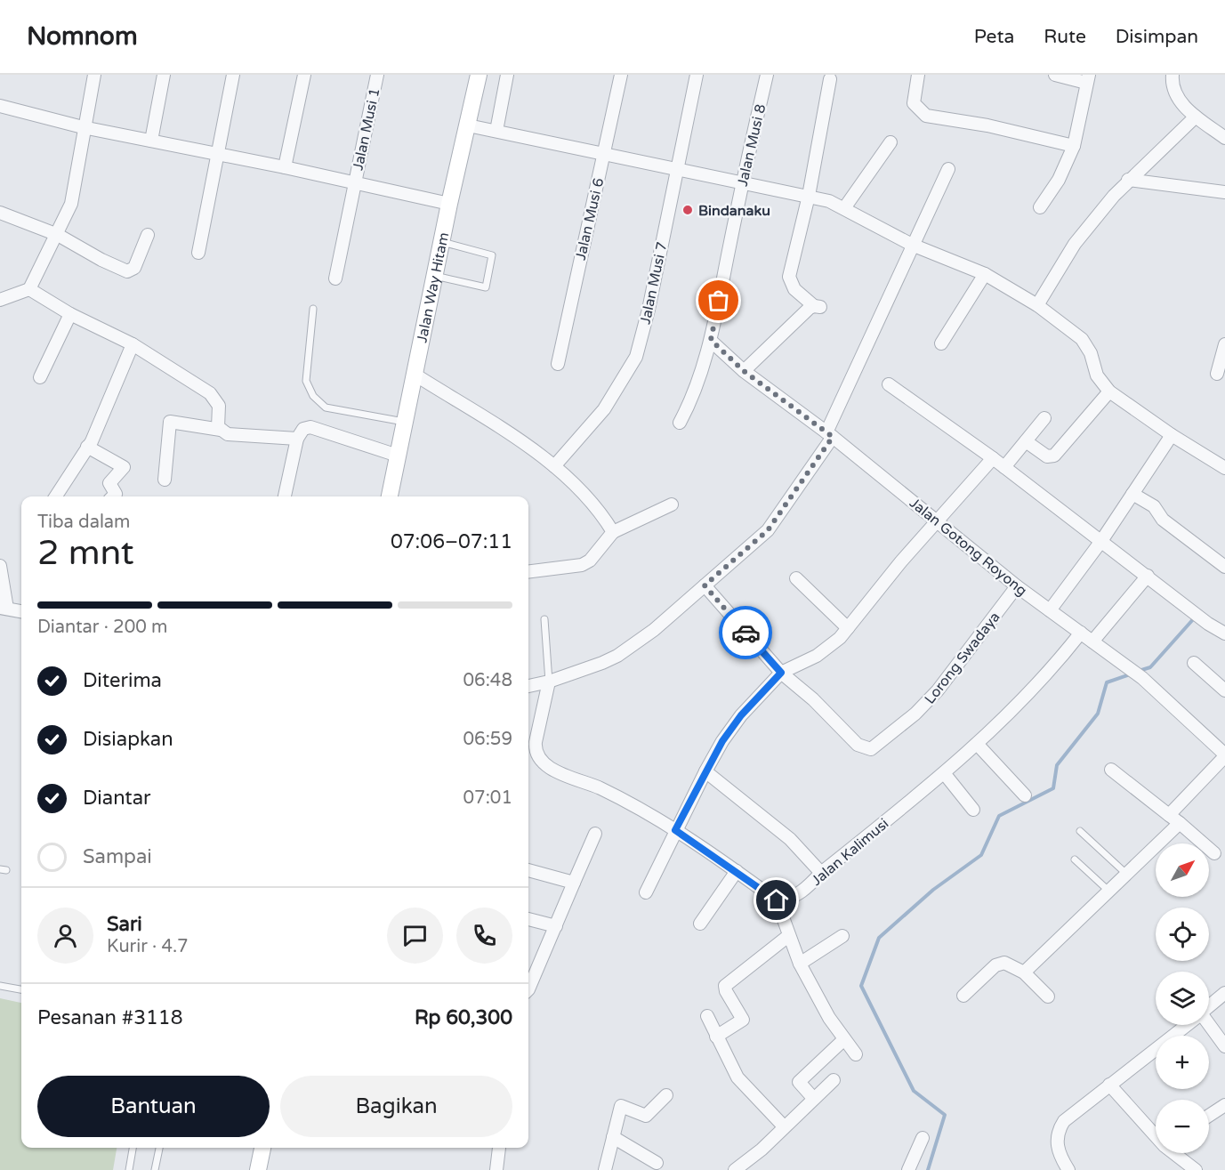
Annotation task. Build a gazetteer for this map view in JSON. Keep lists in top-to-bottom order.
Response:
{
  "streets": {
    "street": [
      "Jalan Musi 1",
      "Jalan Musi 8",
      "Jalan Musi 6",
      "Jalan Musi 7",
      "Jalan Way Hitam",
      "Jalan Gotong Royong",
      "Lorong Swadaya",
      "Jalan Kalimusi"
    ]
  },
  "crossings": [
    ["Jalan Musi 8", "Jalan Gotong Royong"],
    ["Jalan Gotong Royong", "Lorong Swadaya"],
    ["Jalan Gotong Royong", "Jalan Kalimusi"]
  ],
  "places": ["Bindanaku"],
  "north": "top right",
  "page": {
    "header": "Nomnom",
    "nav": ["Peta", "Rute", "Disimpan"],
    "heading": ["2 mnt", "Tiba dalam", "07:06–07:11"],
    "panel": [
      "Sari",
      "Kurir · 4.7",
      "Pesanan #3118",
      "Rp 60,300"
    ],
    "bar": "Diantar · 200 m",
    "list": [
      ["Diterima", "06:48"],
      ["Disiapkan", "06:59"],
      ["Diantar", "07:01"],
      "Sampai"
    ],
    "map_buttons": ["+", "−"],
    "buttons": ["Bantuan", "Bagikan"]
  }
}
